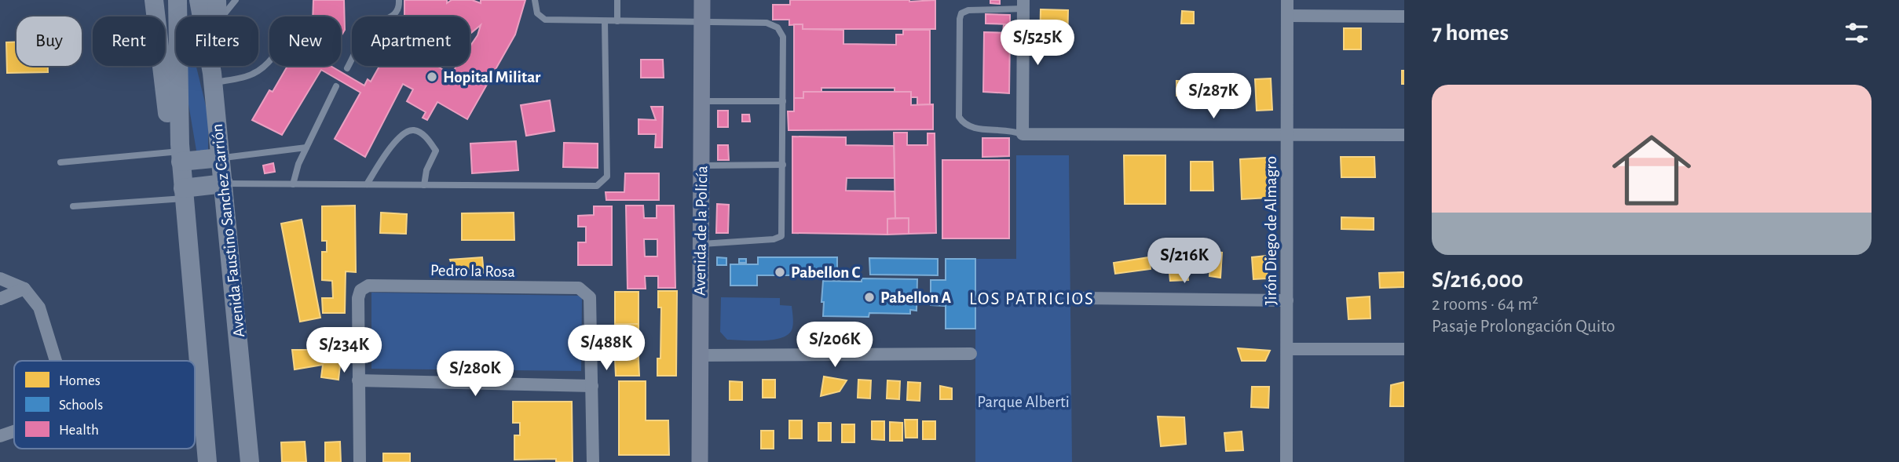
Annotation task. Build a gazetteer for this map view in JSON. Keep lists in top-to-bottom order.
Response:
{
  "streets": {
    "main road": ["Avenida Faustino Sanchez Carrión"],
    "street": ["Avenida de la Policía", "Jirón Diego de Almagro", "Pedro la Rosa"]
  },
  "districts": ["LOS PATRICIOS"],
  "parks": ["Parque Alberti"],
  "places": ["Hopital Militar", "Pabellon C", "Pabellon A"],
  "legend": ["Homes", "Schools", "Health"],
  "page": {
    "heading": "7 homes",
    "chip": [
      "Buy",
      "Rent",
      "Filters",
      "New",
      "Apartment"
    ],
    "price": [
      "S/525K",
      "S/287K",
      "S/216K",
      "S/206K",
      "S/488K",
      "S/234K",
      "S/280K"
    ],
    "list": [
      {
        "name": "S/216,000",
        "note": "2 rooms · 64 m² · Pasaje Prolongación Quito"
      }
    ]
  }
}
